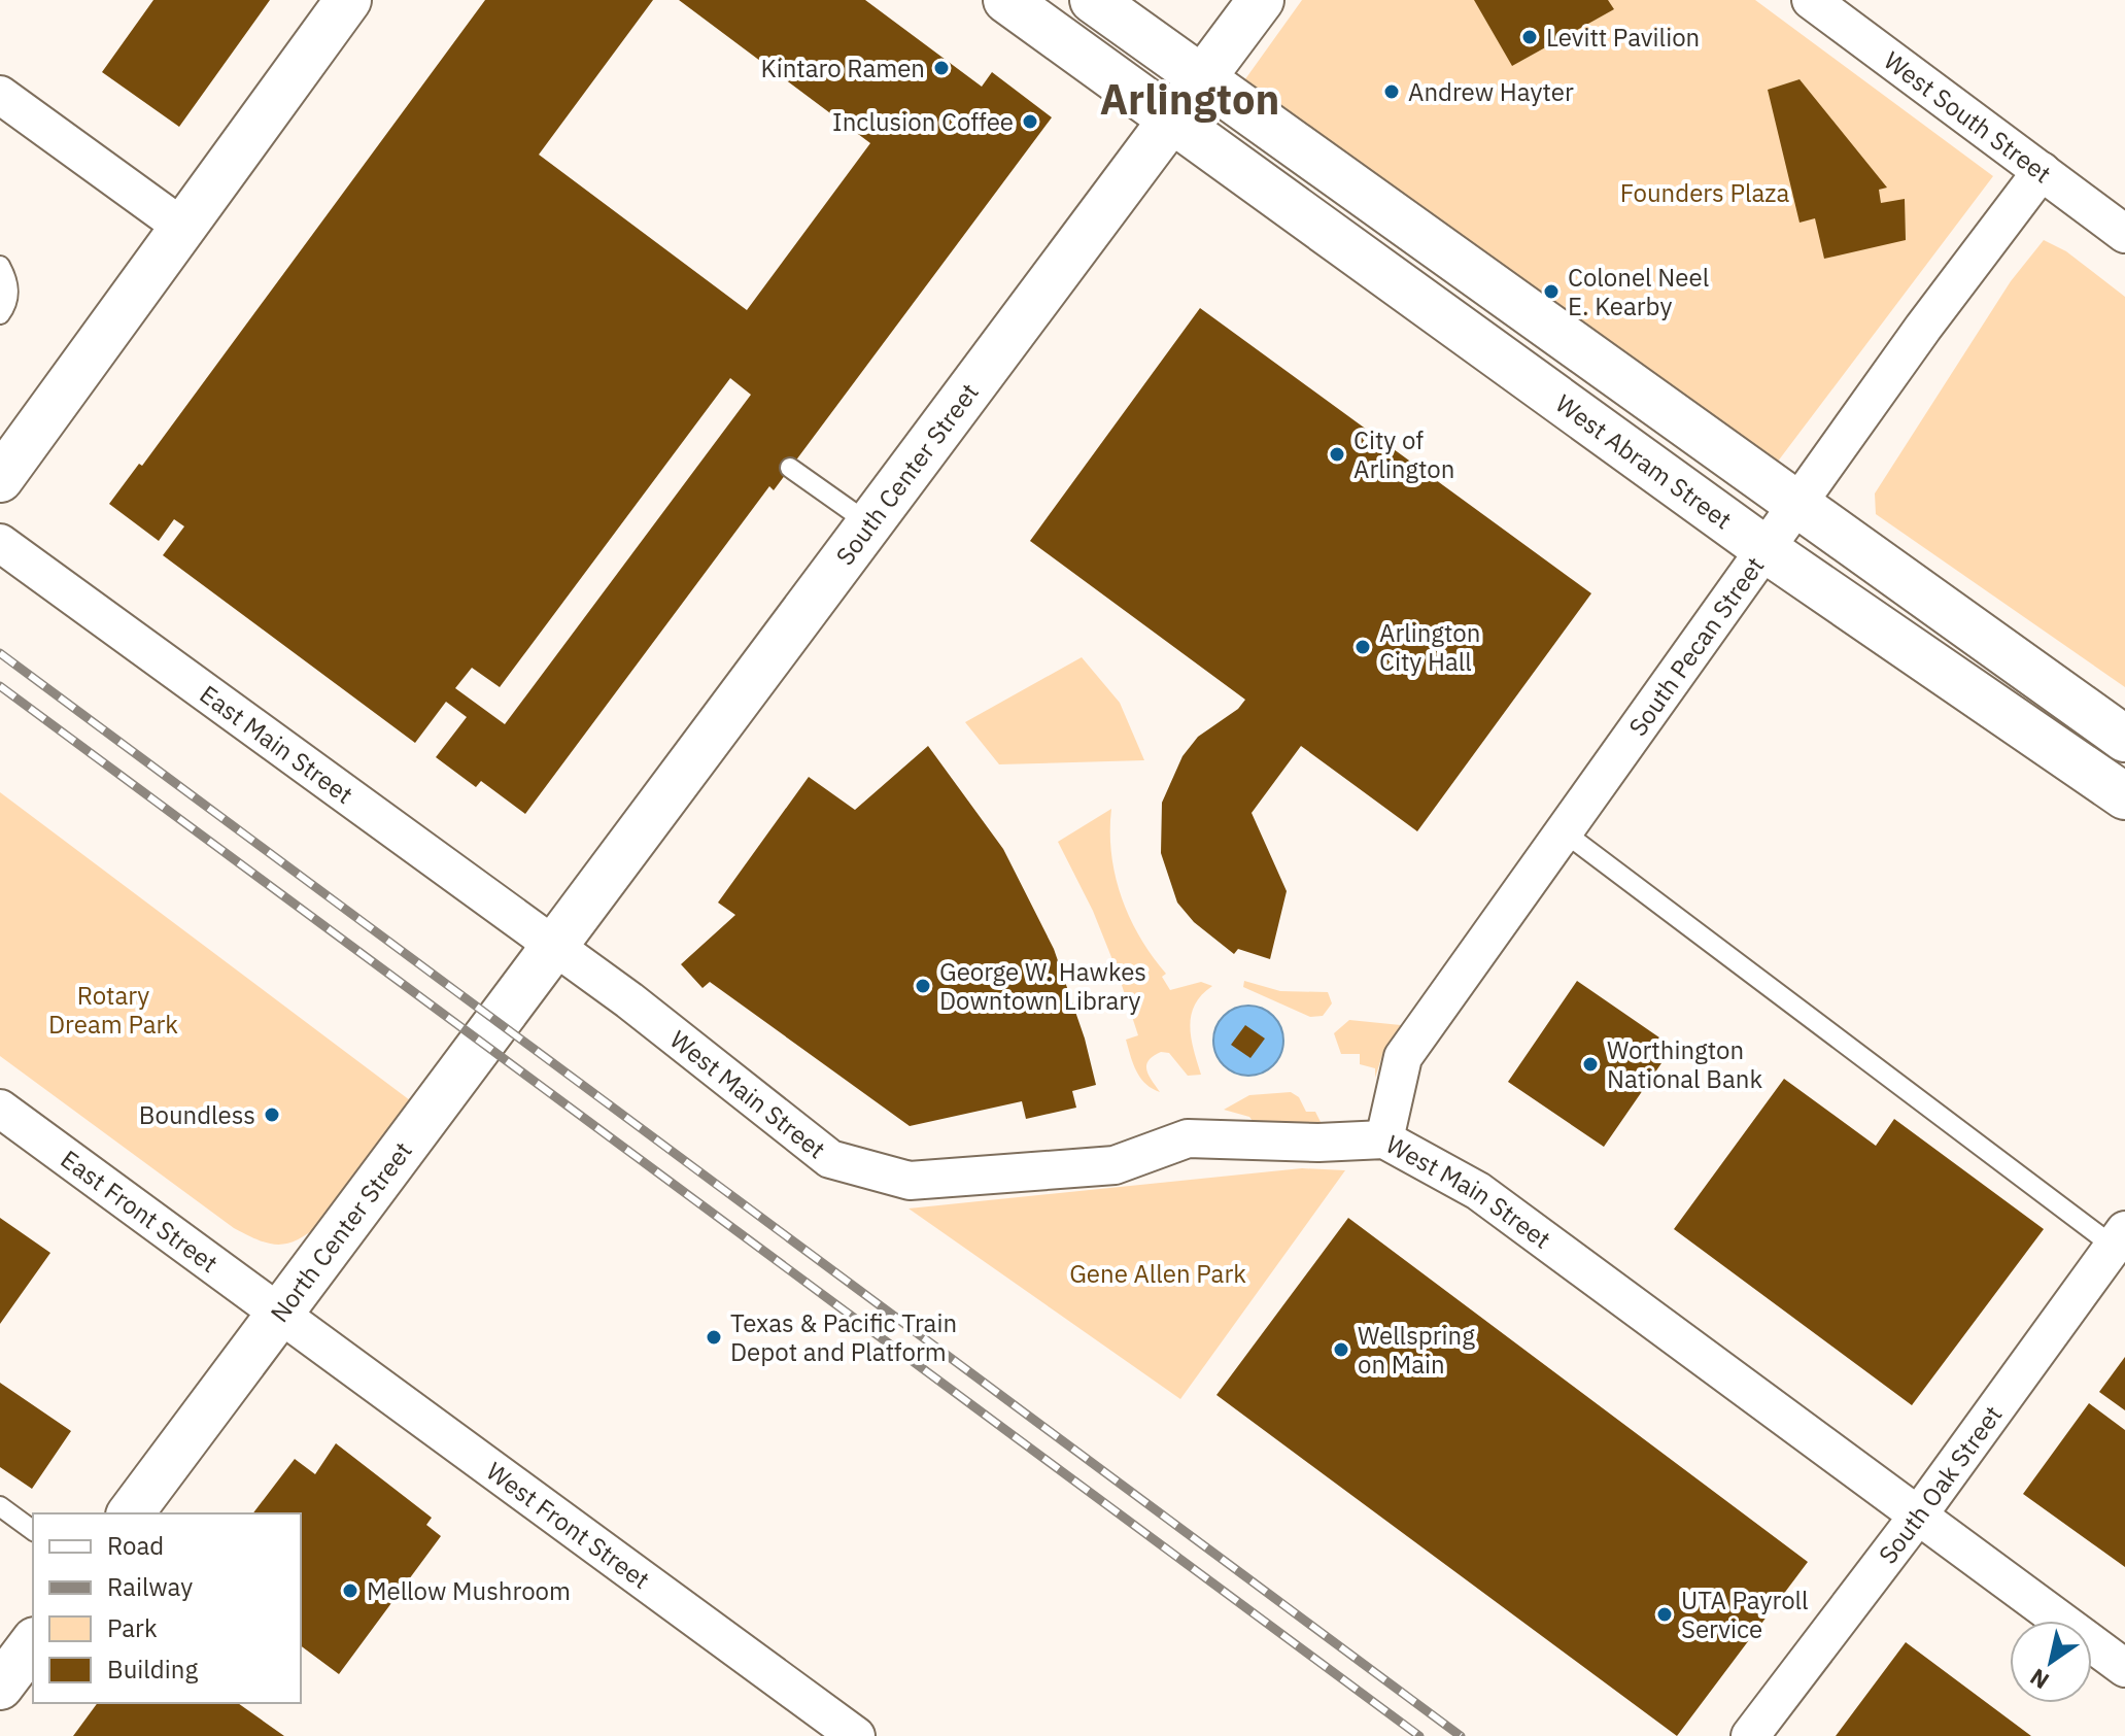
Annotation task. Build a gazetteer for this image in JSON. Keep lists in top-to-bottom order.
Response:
{
  "streets": {
    "main road": ["West Abram Street", "South Center Street", "North Center Street"],
    "street": [
      "West South Street",
      "South Pecan Street",
      "East Main Street",
      "West Main Street",
      "East Front Street",
      "South Oak Street",
      "West Front Street"
    ]
  },
  "crossings": [
    ["West South Street", "South Pecan Street"],
    ["West Abram Street", "South Center Street"],
    ["West Abram Street", "South Pecan Street"],
    ["South Center Street", "East Main Street"],
    ["South Center Street", "West Main Street"],
    ["South Center Street", "North Center Street"],
    ["South Pecan Street", "West Main Street"],
    ["East Main Street", "West Main Street"],
    ["East Main Street", "North Center Street"],
    ["West Main Street", "North Center Street"],
    ["West Main Street", "South Oak Street"],
    ["East Front Street", "North Center Street"],
    ["East Front Street", "West Front Street"],
    ["North Center Street", "West Front Street"]
  ],
  "districts": ["Arlington"],
  "parks": ["Founders Plaza", "Rotary Dream Park", "Gene Allen Park"],
  "places": [
    "Levitt Pavilion",
    "Kintaro Ramen",
    "Andrew Hayter",
    "Inclusion Coffee",
    "Colonel Neel E. Kearby",
    "City of Arlington",
    "Arlington City Hall",
    "George W. Hawkes Downtown Library",
    "Worthington National Bank",
    "Boundless",
    "Texas & Pacific Train Depot and Platform",
    "Wellspring on Main",
    "Mellow Mushroom",
    "UTA Payroll Service"
  ],
  "legend": [
    "Road",
    "Railway",
    "Park",
    "Building"
  ],
  "north": "bottom left"
}
